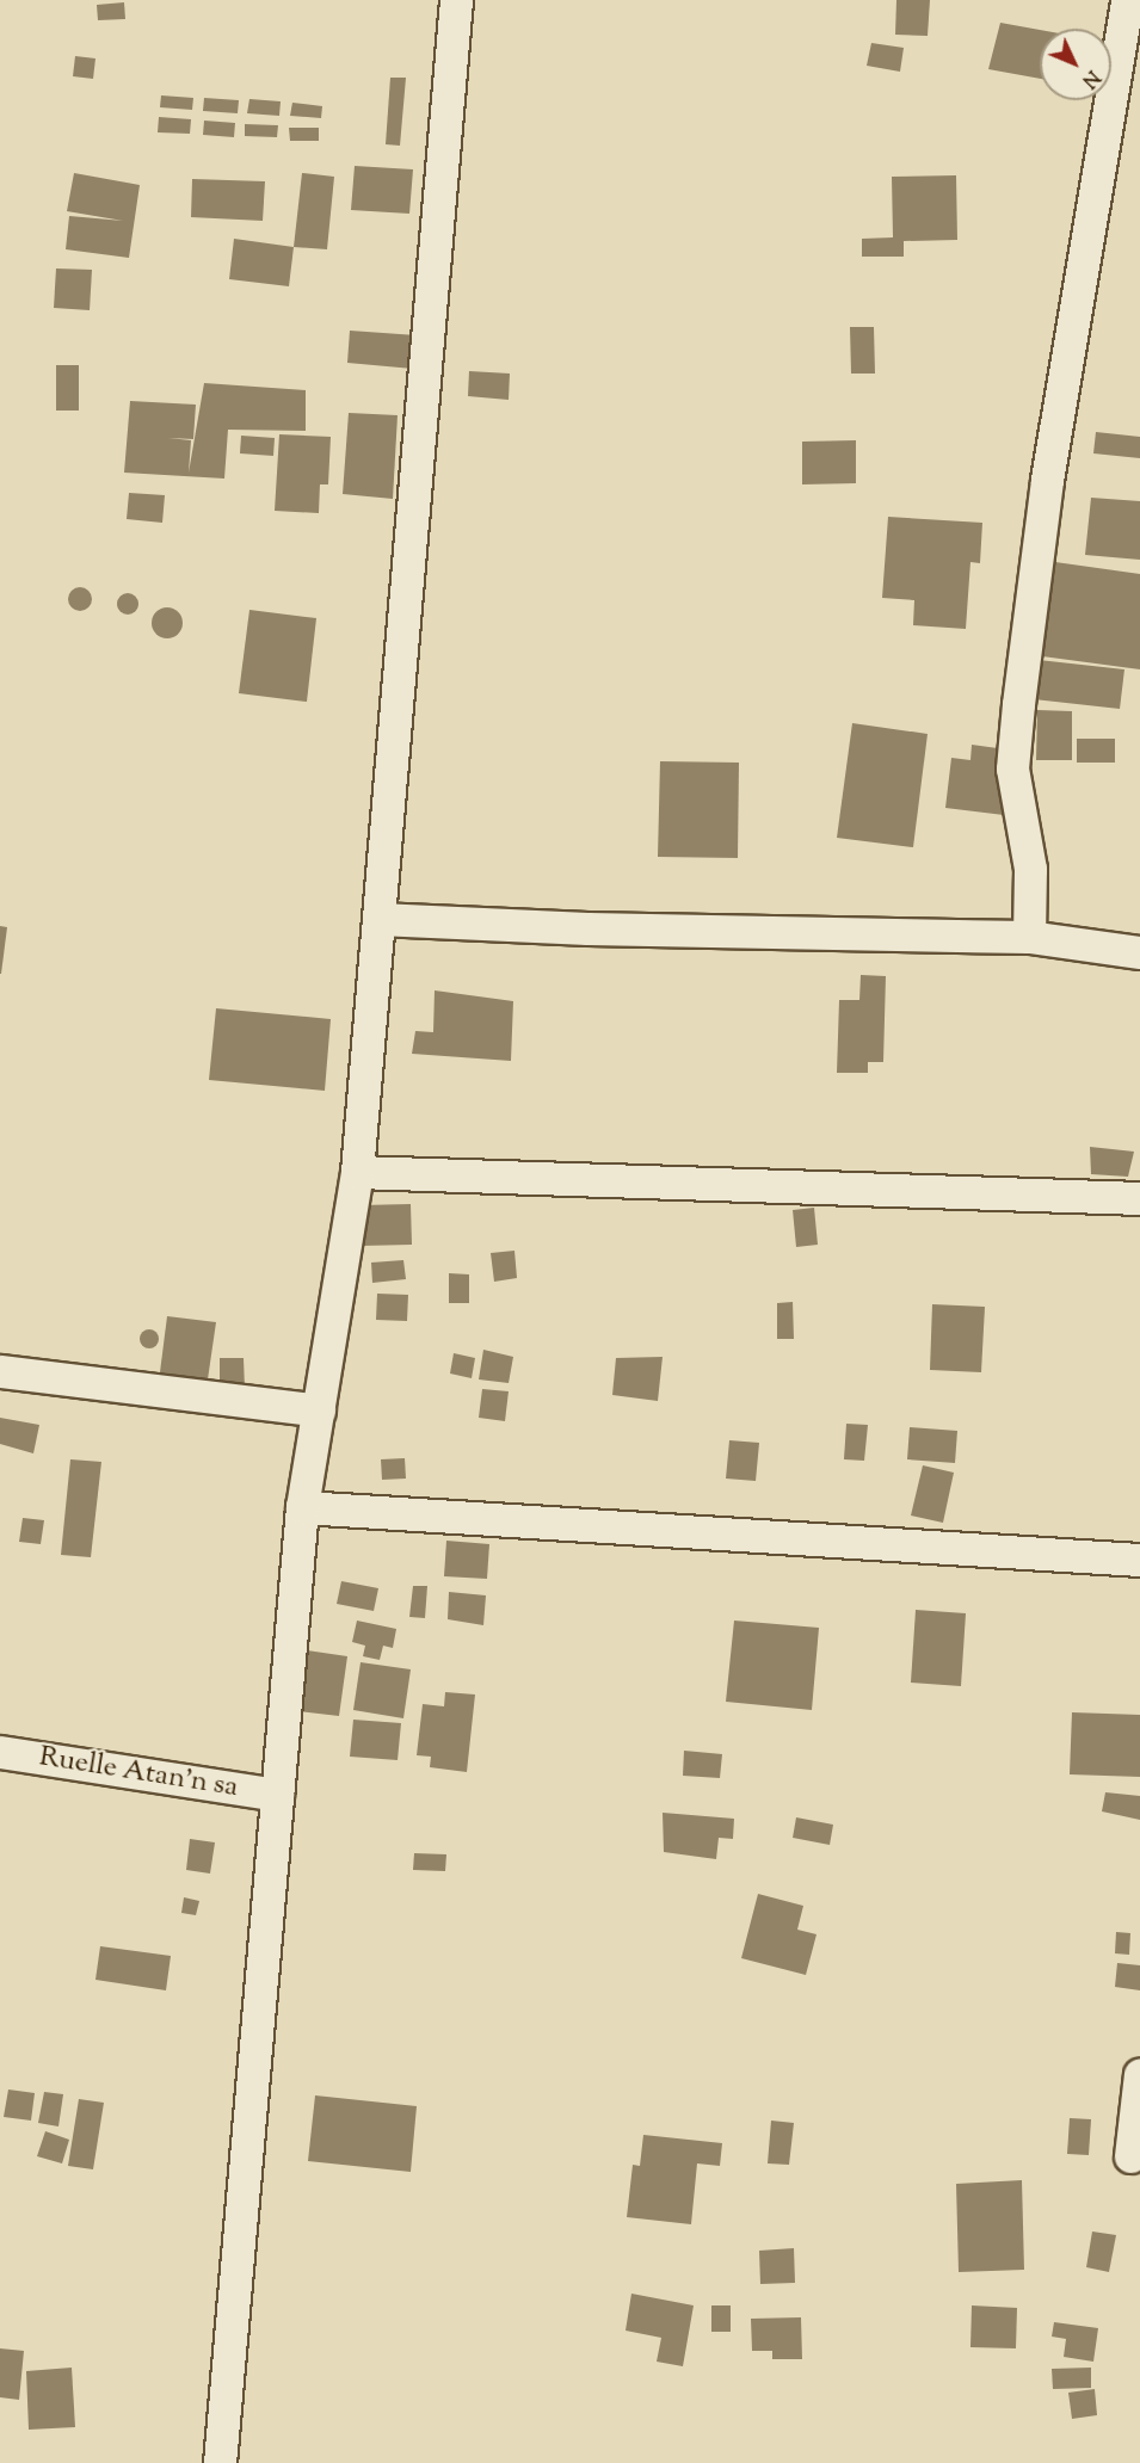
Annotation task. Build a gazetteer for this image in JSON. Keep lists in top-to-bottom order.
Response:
{
  "streets": {
    "street": ["Ruelle Atan'n sa"]
  },
  "north": "bottom right"
}
